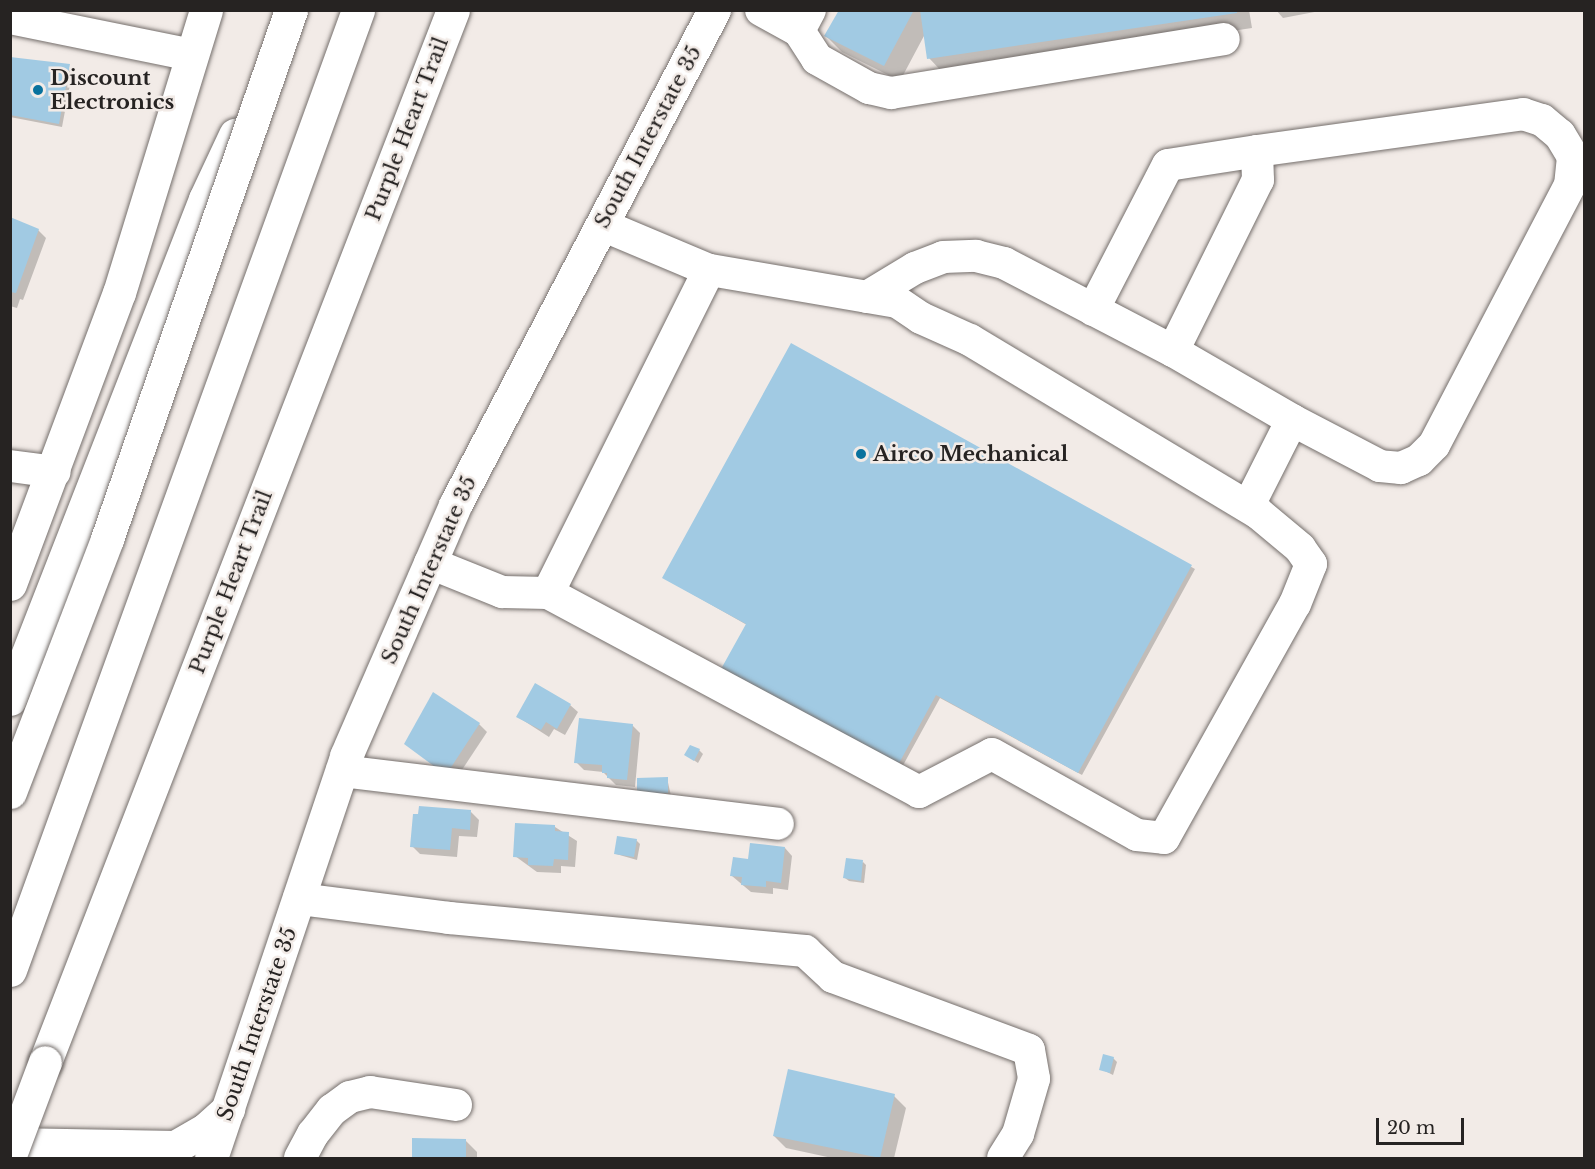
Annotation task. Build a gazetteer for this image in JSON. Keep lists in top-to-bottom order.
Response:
{
  "streets": {
    "main road": ["Purple Heart Trail", "South Interstate 35"]
  },
  "places": ["Discount Electronics", "Airco Mechanical"],
  "scale_bar": "20 m"
}
